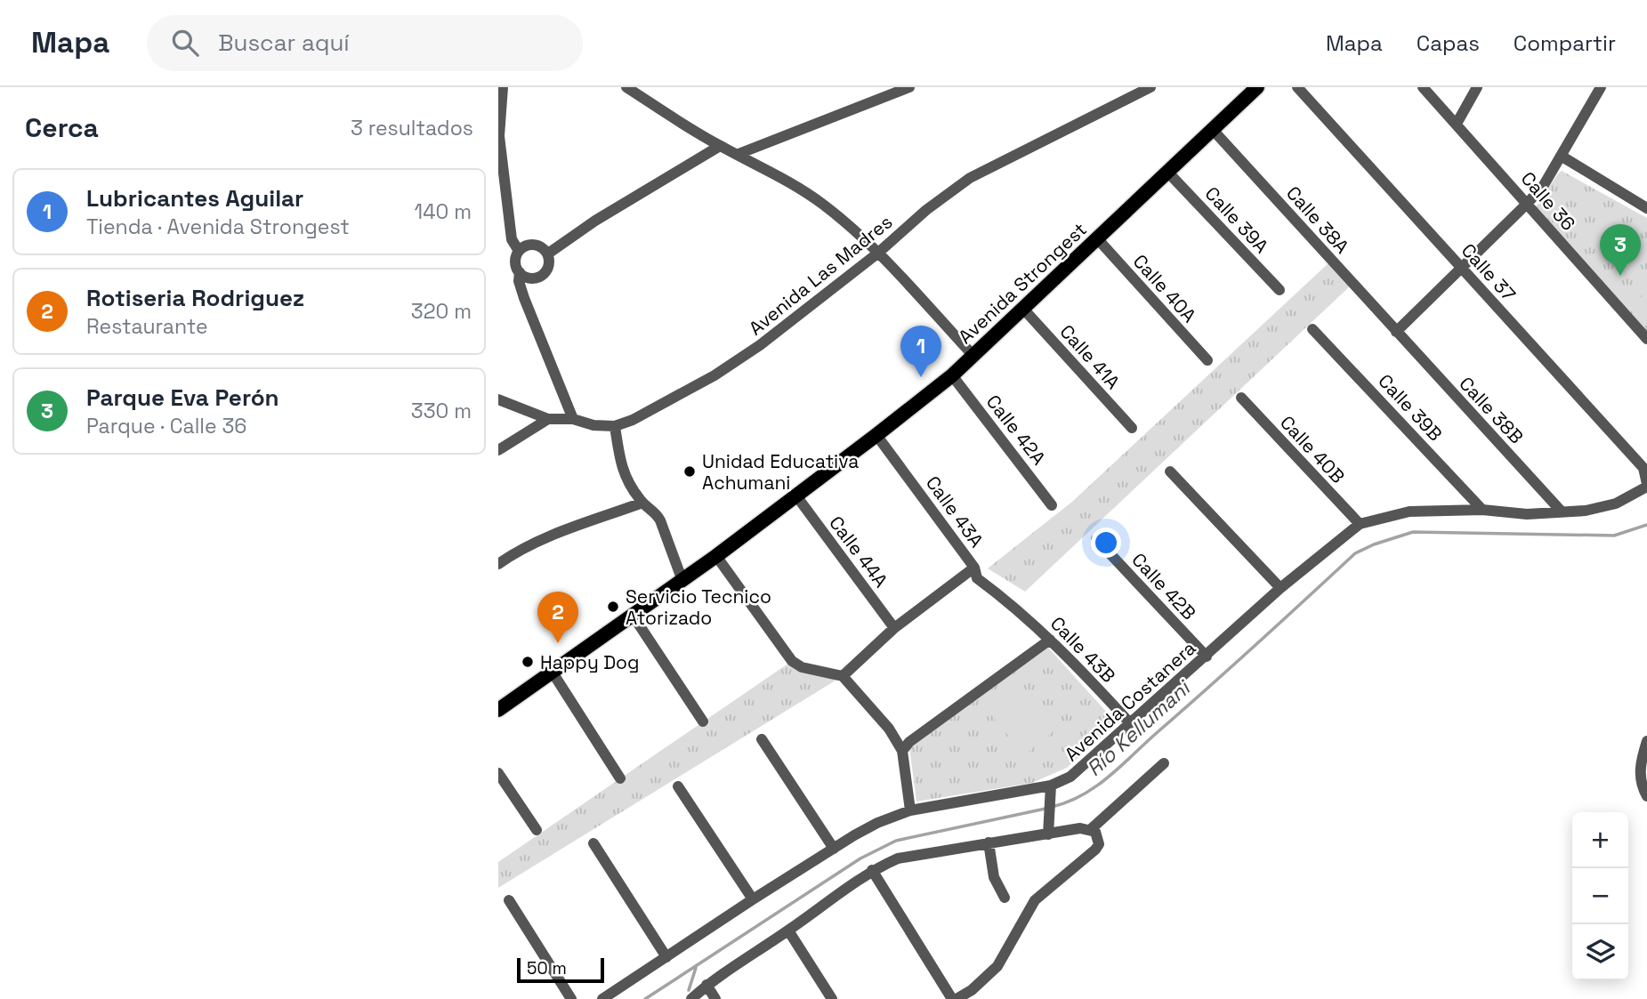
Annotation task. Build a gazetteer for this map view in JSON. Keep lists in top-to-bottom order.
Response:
{
  "streets": {
    "main road": ["Avenida Strongest"],
    "street": [
      "Calle 36",
      "Calle 39A",
      "Calle 38A",
      "Calle 37",
      "Avenida Las Madres",
      "Calle 40A",
      "Calle 41A",
      "Calle 39B",
      "Calle 38B",
      "Calle 42A",
      "Calle 40B",
      "Calle 43A",
      "Calle 44A",
      "Calle 42B",
      "Calle 43B",
      "Avenida Costanera"
    ]
  },
  "crossings": [
    ["Calle 39A", "Avenida Strongest"],
    ["Calle 38A", "Avenida Strongest"],
    ["Calle 38A", "Calle 38B"],
    ["Calle 37", "Avenida Costanera"],
    ["Avenida Strongest", "Calle 40A"],
    ["Avenida Strongest", "Calle 41A"],
    ["Avenida Strongest", "Calle 42A"],
    ["Avenida Strongest", "Calle 43A"],
    ["Avenida Strongest", "Calle 44A"],
    ["Calle 39B", "Avenida Costanera"],
    ["Calle 38B", "Avenida Costanera"],
    ["Calle 40B", "Avenida Costanera"],
    ["Calle 43A", "Calle 43B"],
    ["Calle 42B", "Avenida Costanera"],
    ["Calle 43B", "Avenida Costanera"]
  ],
  "water": ["Río Kellumani"],
  "places": ["Unidad Educativa Achumani", "Servicio Tecnico Atorizado", "Happy Dog"],
  "scale_bar": "50 m",
  "page": {
    "header": "Mapa",
    "search": "Buscar aquí",
    "nav": ["Mapa", "Capas", "Compartir"],
    "heading": ["Cerca", "3 resultados"],
    "list": [
      {
        "mark": "1",
        "name": "Lubricantes Aguilar",
        "note": "Tienda · Avenida Strongest",
        "value": "140 m"
      },
      {
        "mark": "2",
        "name": "Rotiseria Rodriguez",
        "note": "Restaurante",
        "value": "320 m"
      },
      {
        "mark": "3",
        "name": "Parque Eva Perón",
        "note": "Parque · Calle 36",
        "value": "330 m"
      }
    ],
    "pins": ["3", "1", "2"],
    "map_buttons": ["+", "−"],
    "scale": "50 m"
  }
}
